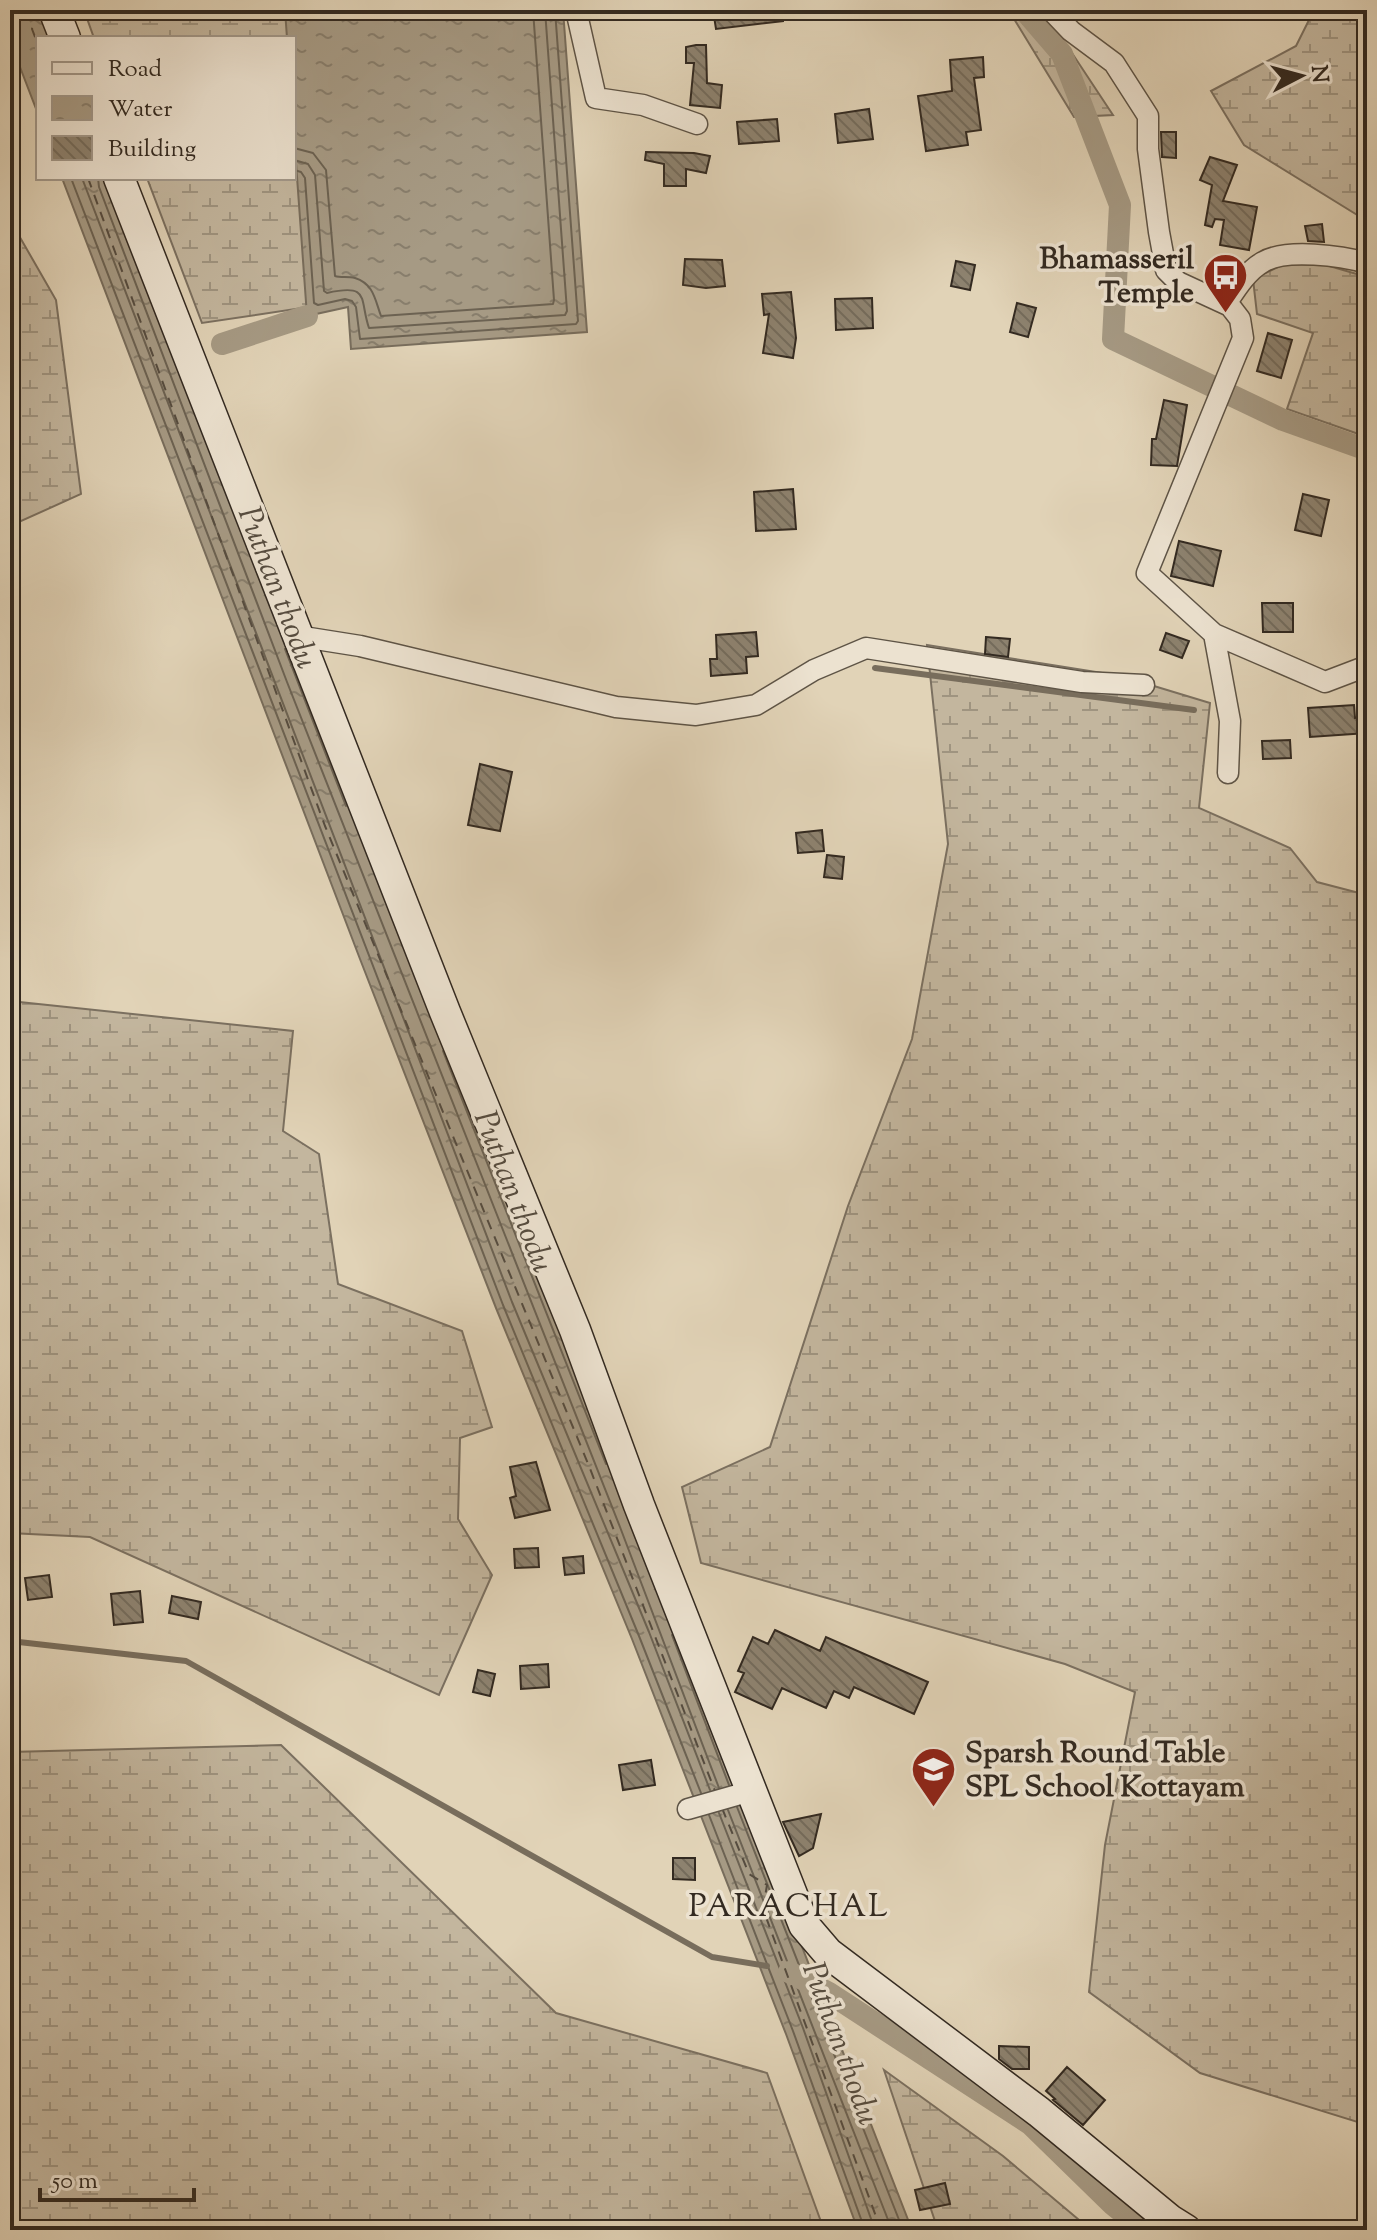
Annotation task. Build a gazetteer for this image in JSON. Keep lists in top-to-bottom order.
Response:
{
  "districts": ["PARACHAL"],
  "water": ["Puthan thodu"],
  "places": {
    "bus stop": ["Bhamasseril Temple"],
    "school or university": ["Sparsh Round Table SPL School Kottayam"]
  },
  "legend": ["Road", "Water", "Building"],
  "scale_bar": "50 m",
  "north": "right"
}
